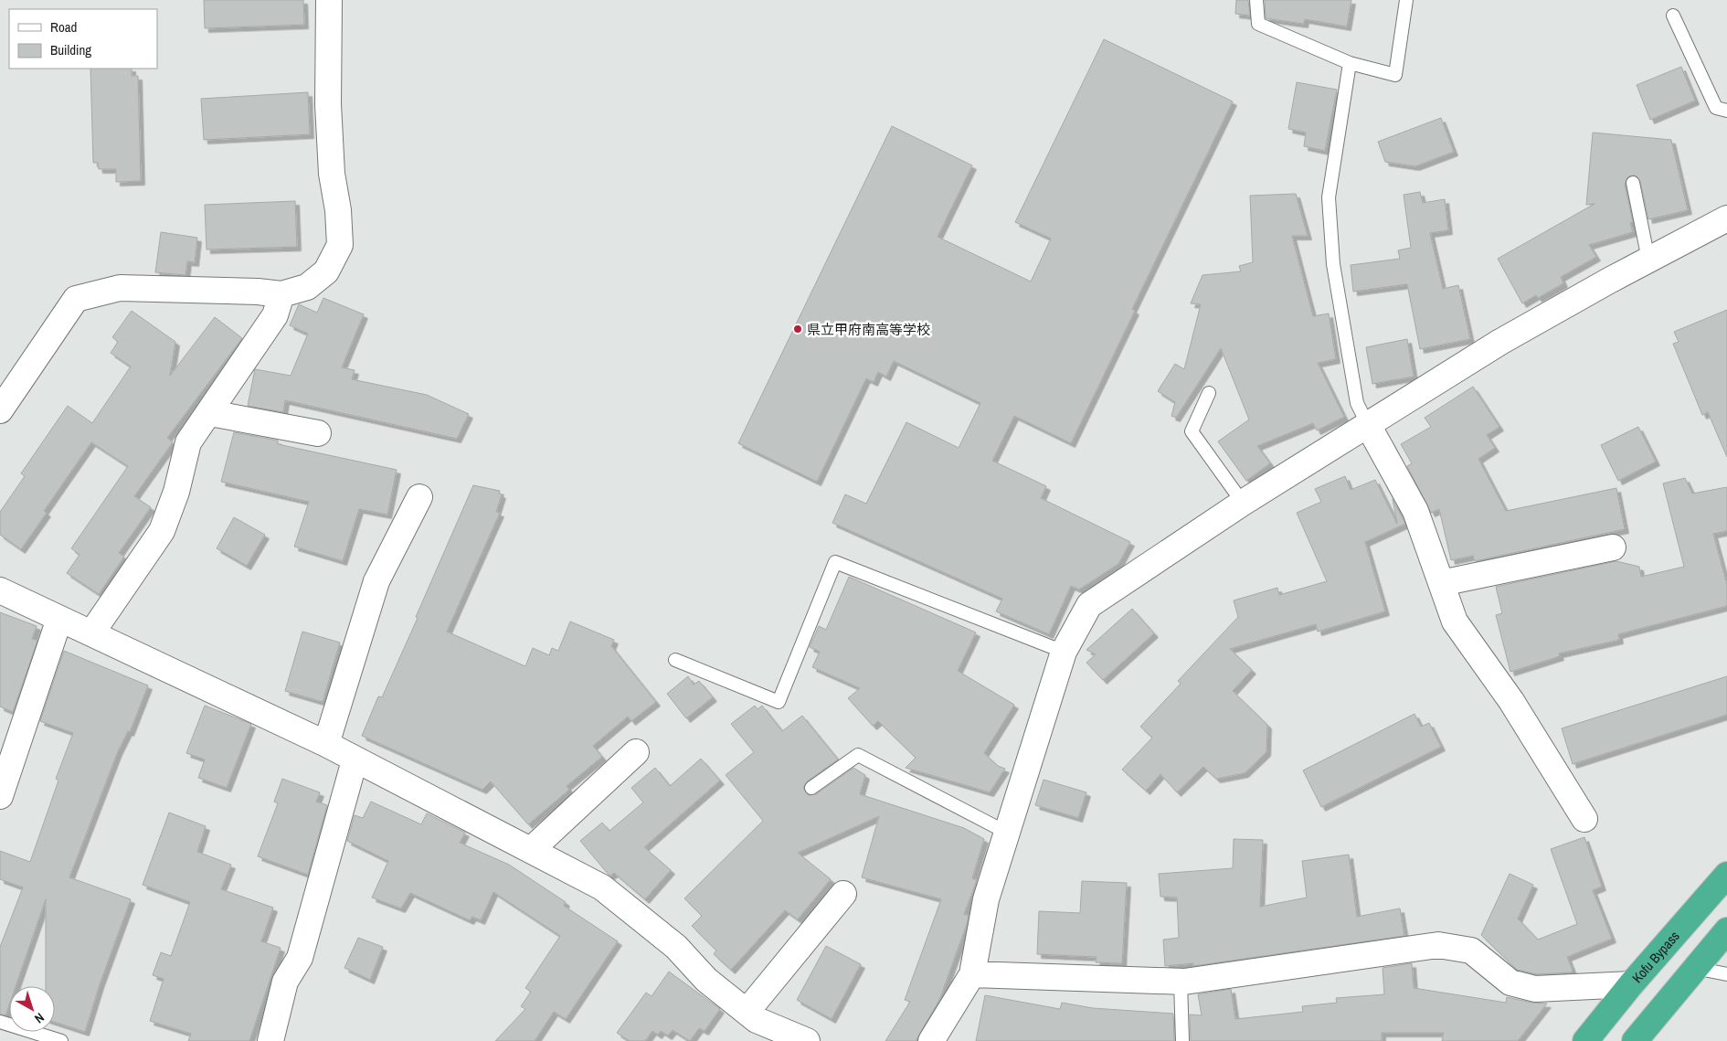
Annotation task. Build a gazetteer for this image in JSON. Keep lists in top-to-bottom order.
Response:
{
  "streets": {
    "highway": ["Kofu Bypass"]
  },
  "places": ["県立甲府南高等学校"],
  "legend": ["Road", "Building"],
  "north": "bottom right"
}
